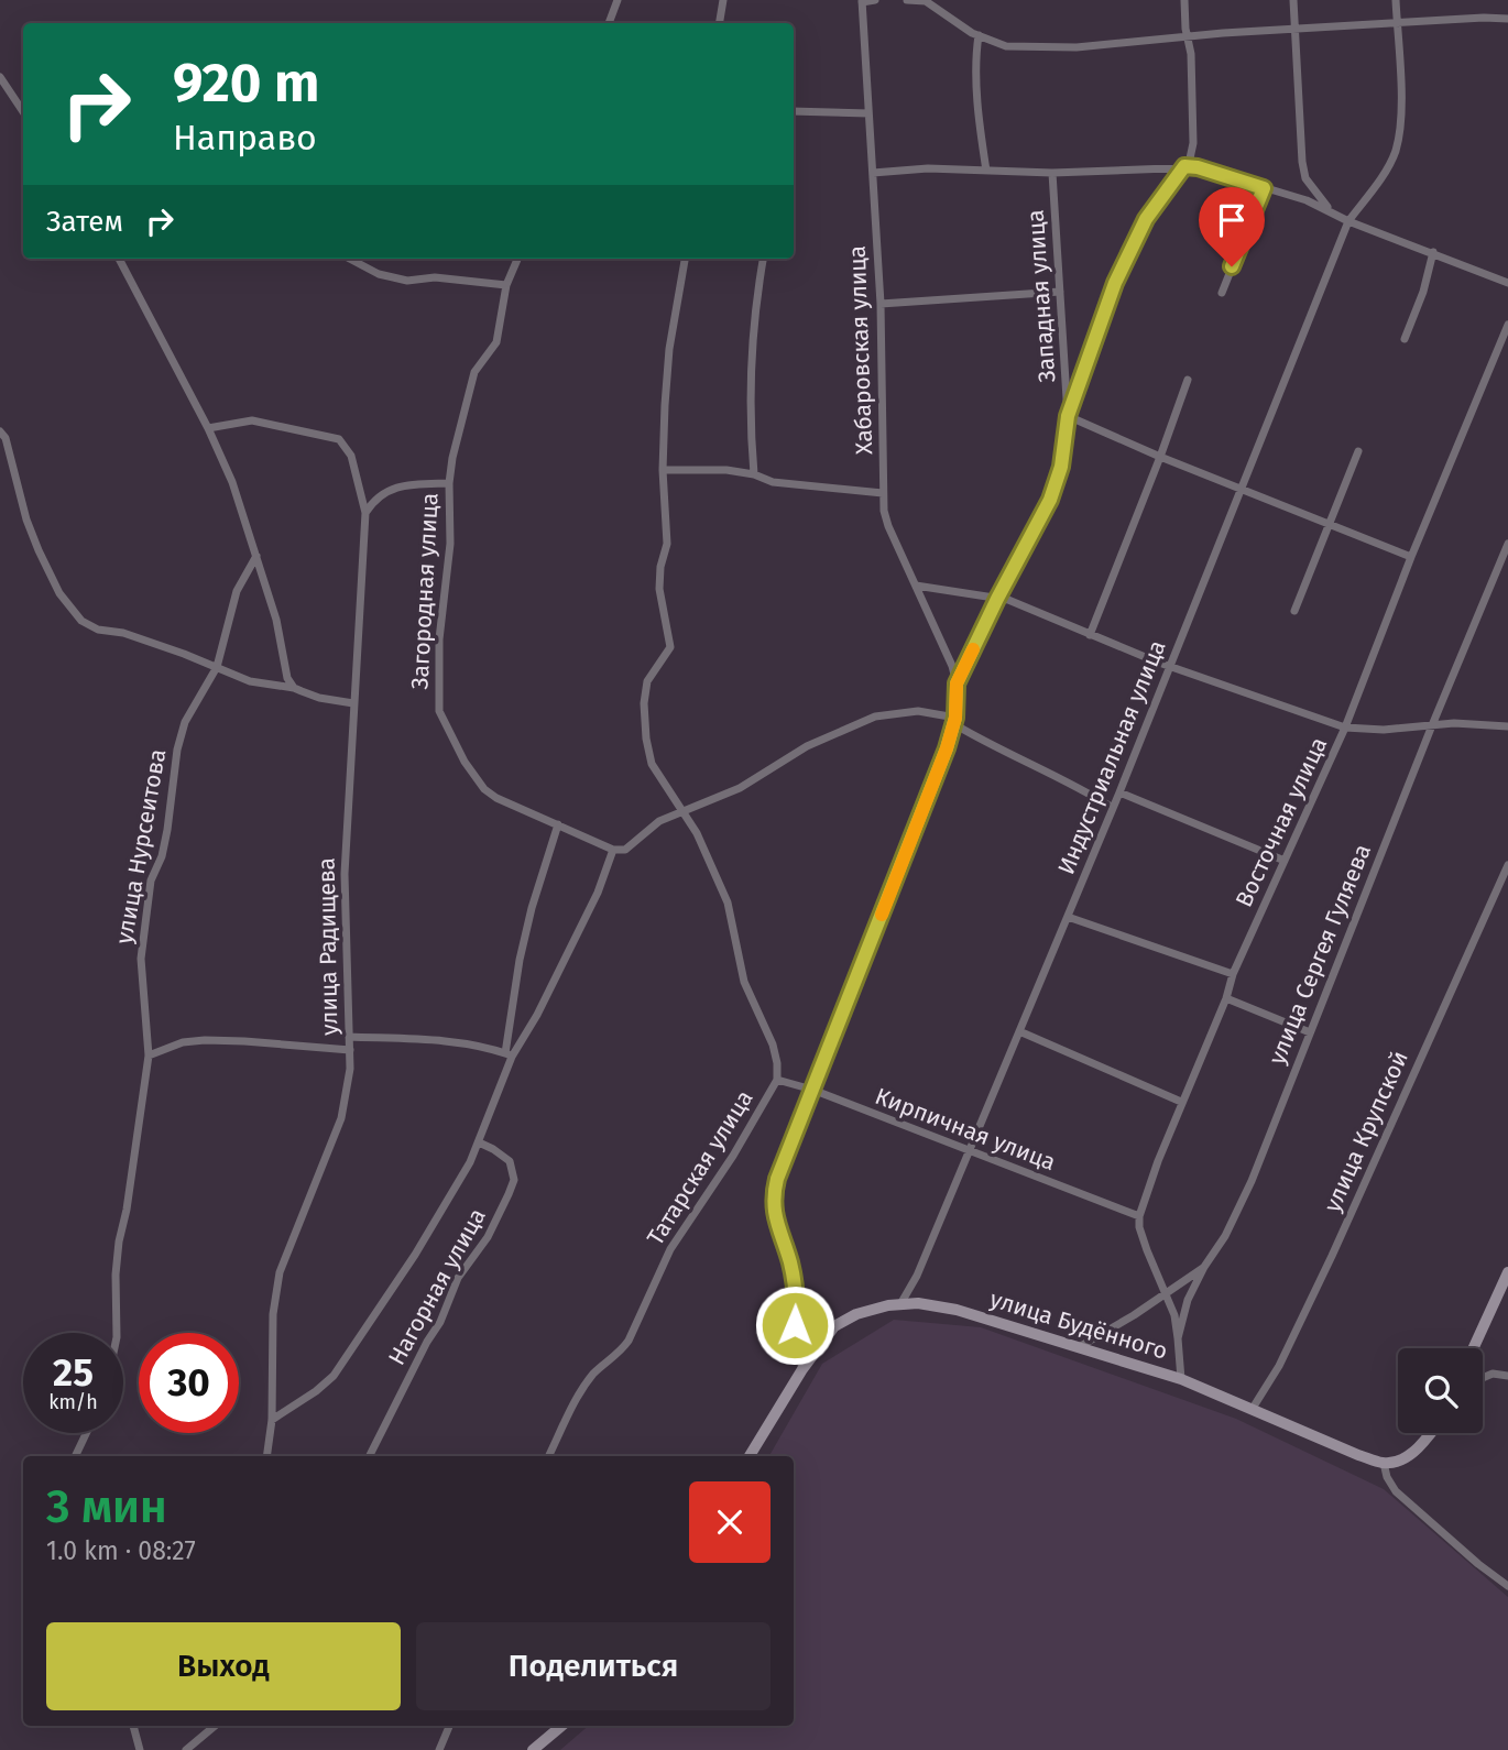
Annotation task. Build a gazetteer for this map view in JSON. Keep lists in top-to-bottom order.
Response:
{
  "streets": {
    "street": [
      "Западная улица",
      "Хабаровская улица",
      "Загородная улица",
      "Индустриальная улица",
      "Восточная улица",
      "улица Нурсеитова",
      "улица Радищева",
      "улица Сергея Гуляева",
      "Кирпичная улица",
      "улица Крупской",
      "Татарская улица",
      "Нагорная улица",
      "улица Будённого"
    ]
  },
  "crossings": [
    ["Западная улица", "Хабаровская улица"],
    ["Западная улица", "Кирпичная улица"],
    ["Западная улица", "улица Будённого"],
    ["Загородная улица", "Нагорная улица"],
    ["Индустриальная улица", "Кирпичная улица"],
    ["Индустриальная улица", "улица Будённого"],
    ["Восточная улица", "Кирпичная улица"],
    ["улица Радищева", "Нагорная улица"],
    ["улица Сергея Гуляева", "улица Будённого"],
    ["Кирпичная улица", "Татарская улица"],
    ["улица Крупской", "улица Будённого"]
  ],
  "page": {
    "turn": ["920 m", "Направо"],
    "then": "Затем",
    "speed": "25 km/h",
    "limit": "30",
    "heading": ["3 мин", "1.0 km · 08:27"],
    "buttons": ["Выход", "Поделиться"]
  }
}
